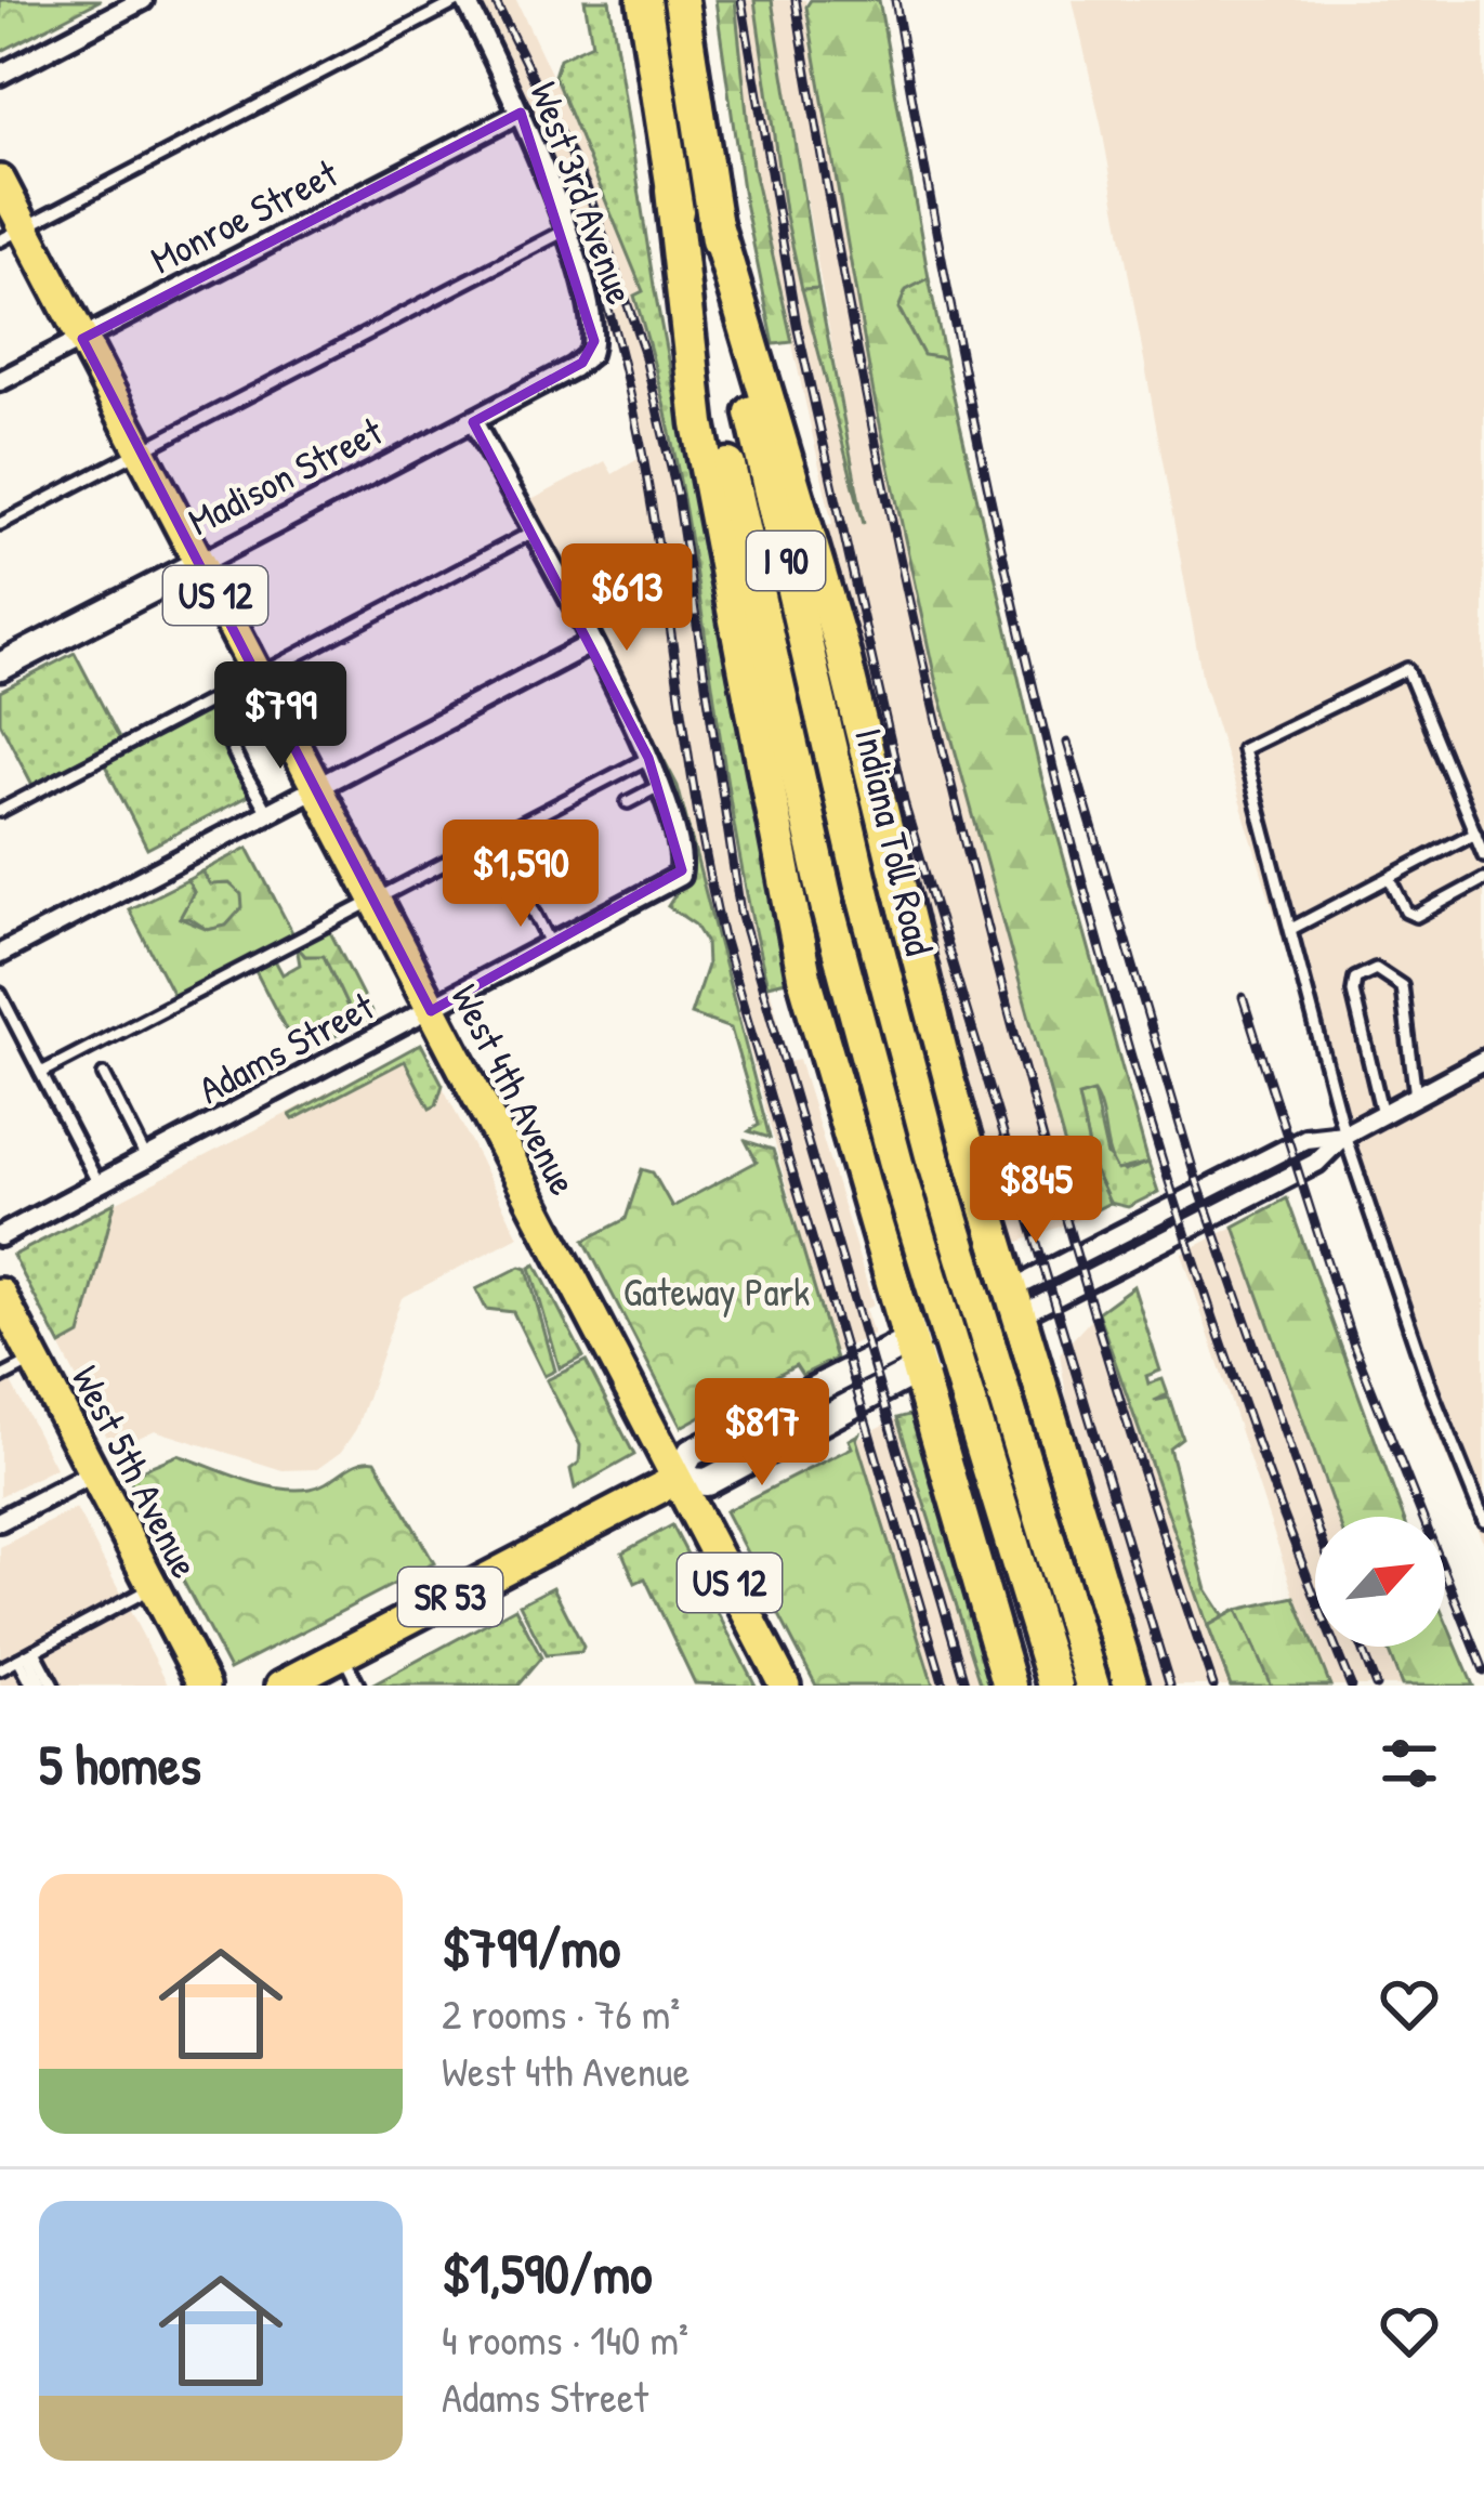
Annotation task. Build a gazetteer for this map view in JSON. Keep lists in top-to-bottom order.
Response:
{
  "streets": {
    "highway": ["I 90", "Indiana Toll Road"],
    "main road": [
      "Madison Street",
      "US 12",
      "West 4th Avenue",
      "West 5th Avenue",
      "SR 53"
    ],
    "street": ["West 3rd Avenue", "Monroe Street", "Adams Street"]
  },
  "crossings": [
    ["West 3rd Avenue", "Monroe Street"],
    ["West 3rd Avenue", "Madison Street"],
    ["Monroe Street", "West 4th Avenue"],
    ["Madison Street", "West 4th Avenue"],
    ["US 12", "West 4th Avenue"],
    ["US 12", "SR 53"],
    ["Adams Street", "West 4th Avenue"],
    ["West 4th Avenue", "SR 53"]
  ],
  "parks": ["Gateway Park"],
  "north": "top right",
  "page": {
    "price": [
      "$613",
      "$799",
      "$1,590",
      "$845",
      "$817"
    ],
    "heading": "5 homes",
    "list": [
      {
        "name": "$799/mo",
        "note": "2 rooms · 76 m² · West 4th Avenue"
      },
      {
        "name": "$1,590/mo",
        "note": "4 rooms · 140 m² · Adams Street"
      }
    ]
  }
}
